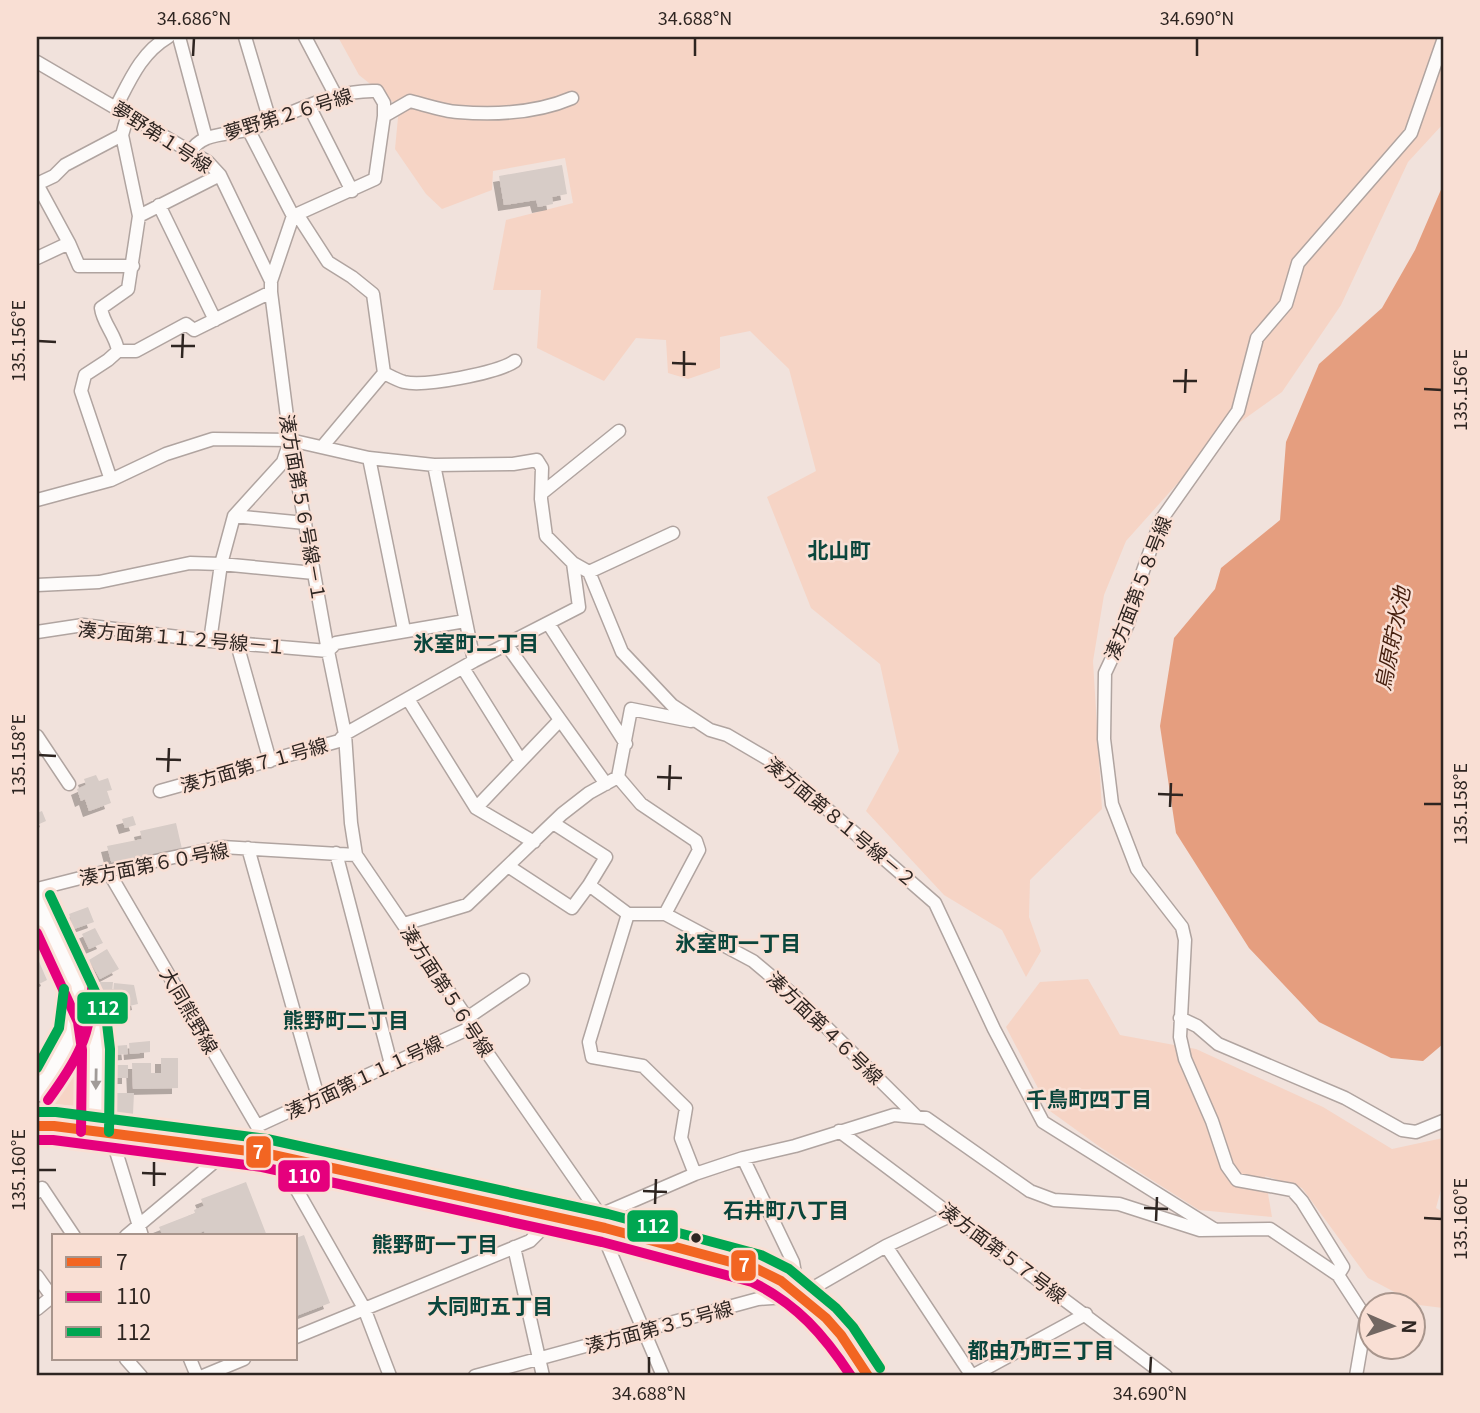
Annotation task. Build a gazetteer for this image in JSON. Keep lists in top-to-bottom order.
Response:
{
  "streets": {
    "street": [
      "夢野第２６号線",
      "夢野第１号線",
      "湊方面第５６号線－１",
      "湊方面第５８号線",
      "湊方面第１１２号線－１",
      "湊方面第７１号線",
      "湊方面第８１号線－２",
      "湊方面第６０号線",
      "湊方面第５６号線",
      "大同熊野線",
      "湊方面第４６号線",
      "湊方面第１１１号線",
      "湊方面第５７号線",
      "湊方面第３５号線"
    ]
  },
  "crossings": [
    ["夢野第２６号線", "夢野第１号線"],
    ["夢野第１号線", "湊方面第５６号線－１"],
    ["湊方面第５６号線－１", "湊方面第１１２号線－１"],
    ["湊方面第５６号線－１", "湊方面第７１号線"],
    ["湊方面第５６号線－１", "湊方面第５６号線"],
    ["湊方面第７１号線", "湊方面第５６号線"],
    ["湊方面第６０号線", "湊方面第５６号線"],
    ["湊方面第６０号線", "大同熊野線"],
    ["湊方面第５６号線", "湊方面第１１１号線"],
    ["湊方面第５６号線", "湊方面第３５号線"],
    ["大同熊野線", "湊方面第１１１号線"],
    ["湊方面第５７号線", "湊方面第３５号線"]
  ],
  "districts": [
    "北山町",
    "氷室町二丁目",
    "氷室町一丁目",
    "熊野町二丁目",
    "千鳥町四丁目",
    "石井町八丁目",
    "熊野町一丁目",
    "大同町五丁目",
    "都由乃町三丁目"
  ],
  "water": ["烏原貯水池"],
  "lines": ["transit line 112", "transit line 110", "transit line 7"],
  "legend": ["7", "110", "112"],
  "north": "right",
  "coordinates": [
    "34.686°N",
    "34.688°N",
    "34.690°N",
    "135.156°E",
    "135.158°E",
    "135.160°E"
  ]
}
